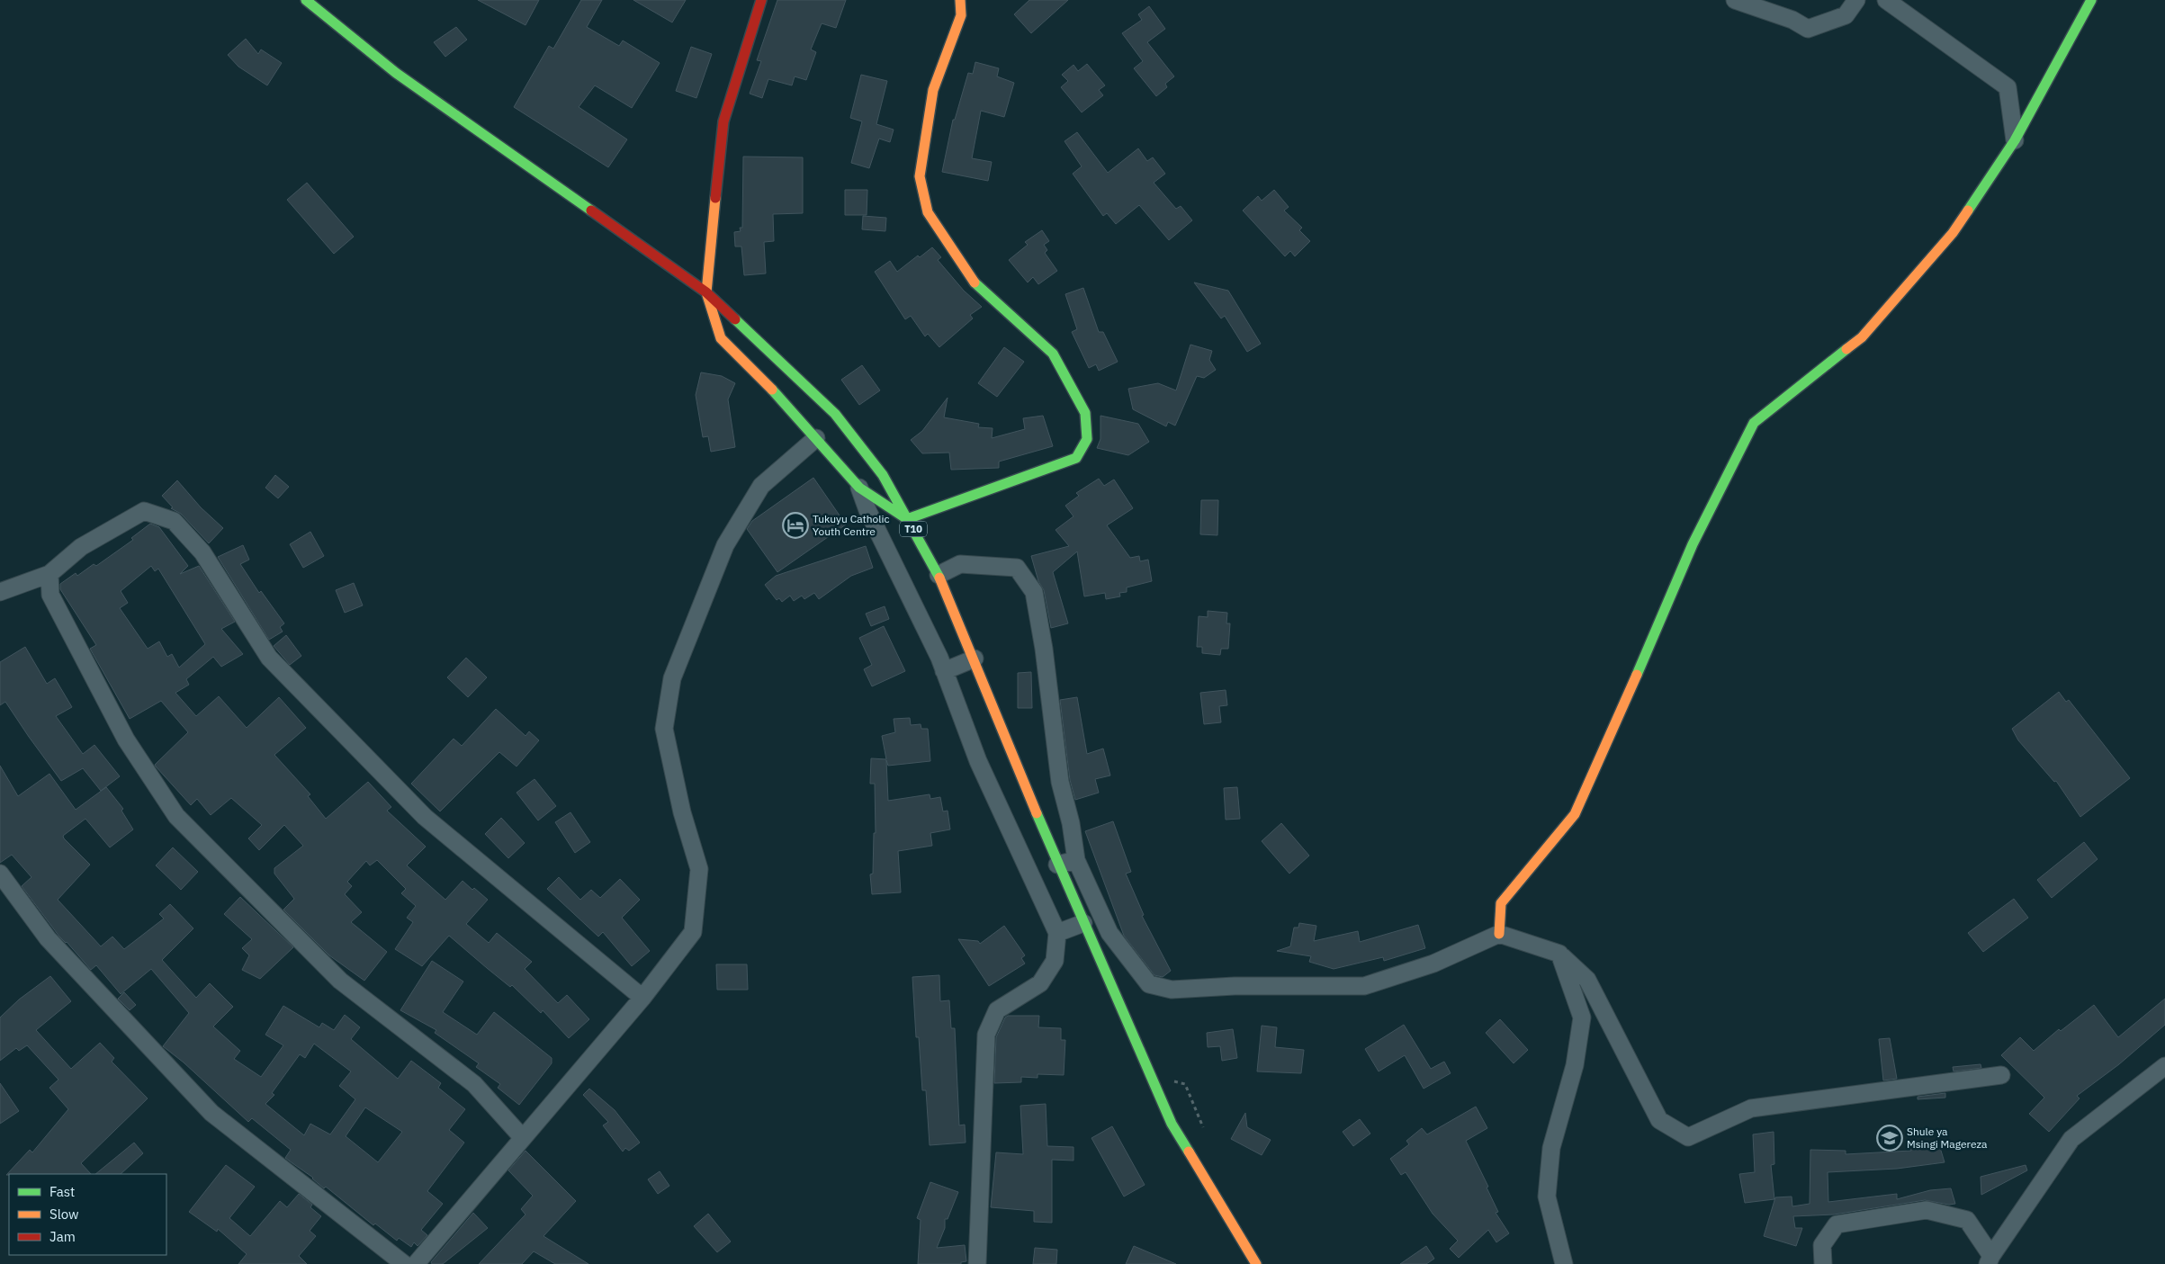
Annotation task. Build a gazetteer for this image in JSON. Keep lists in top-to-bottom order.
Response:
{
  "streets": {
    "main road": ["T10"]
  },
  "places": {
    "hotel": ["Tukuyu Catholic Youth Centre"],
    "school or university": ["Shule ya Msingi Magereza"]
  },
  "legend": ["Fast", "Slow", "Jam"]
}
